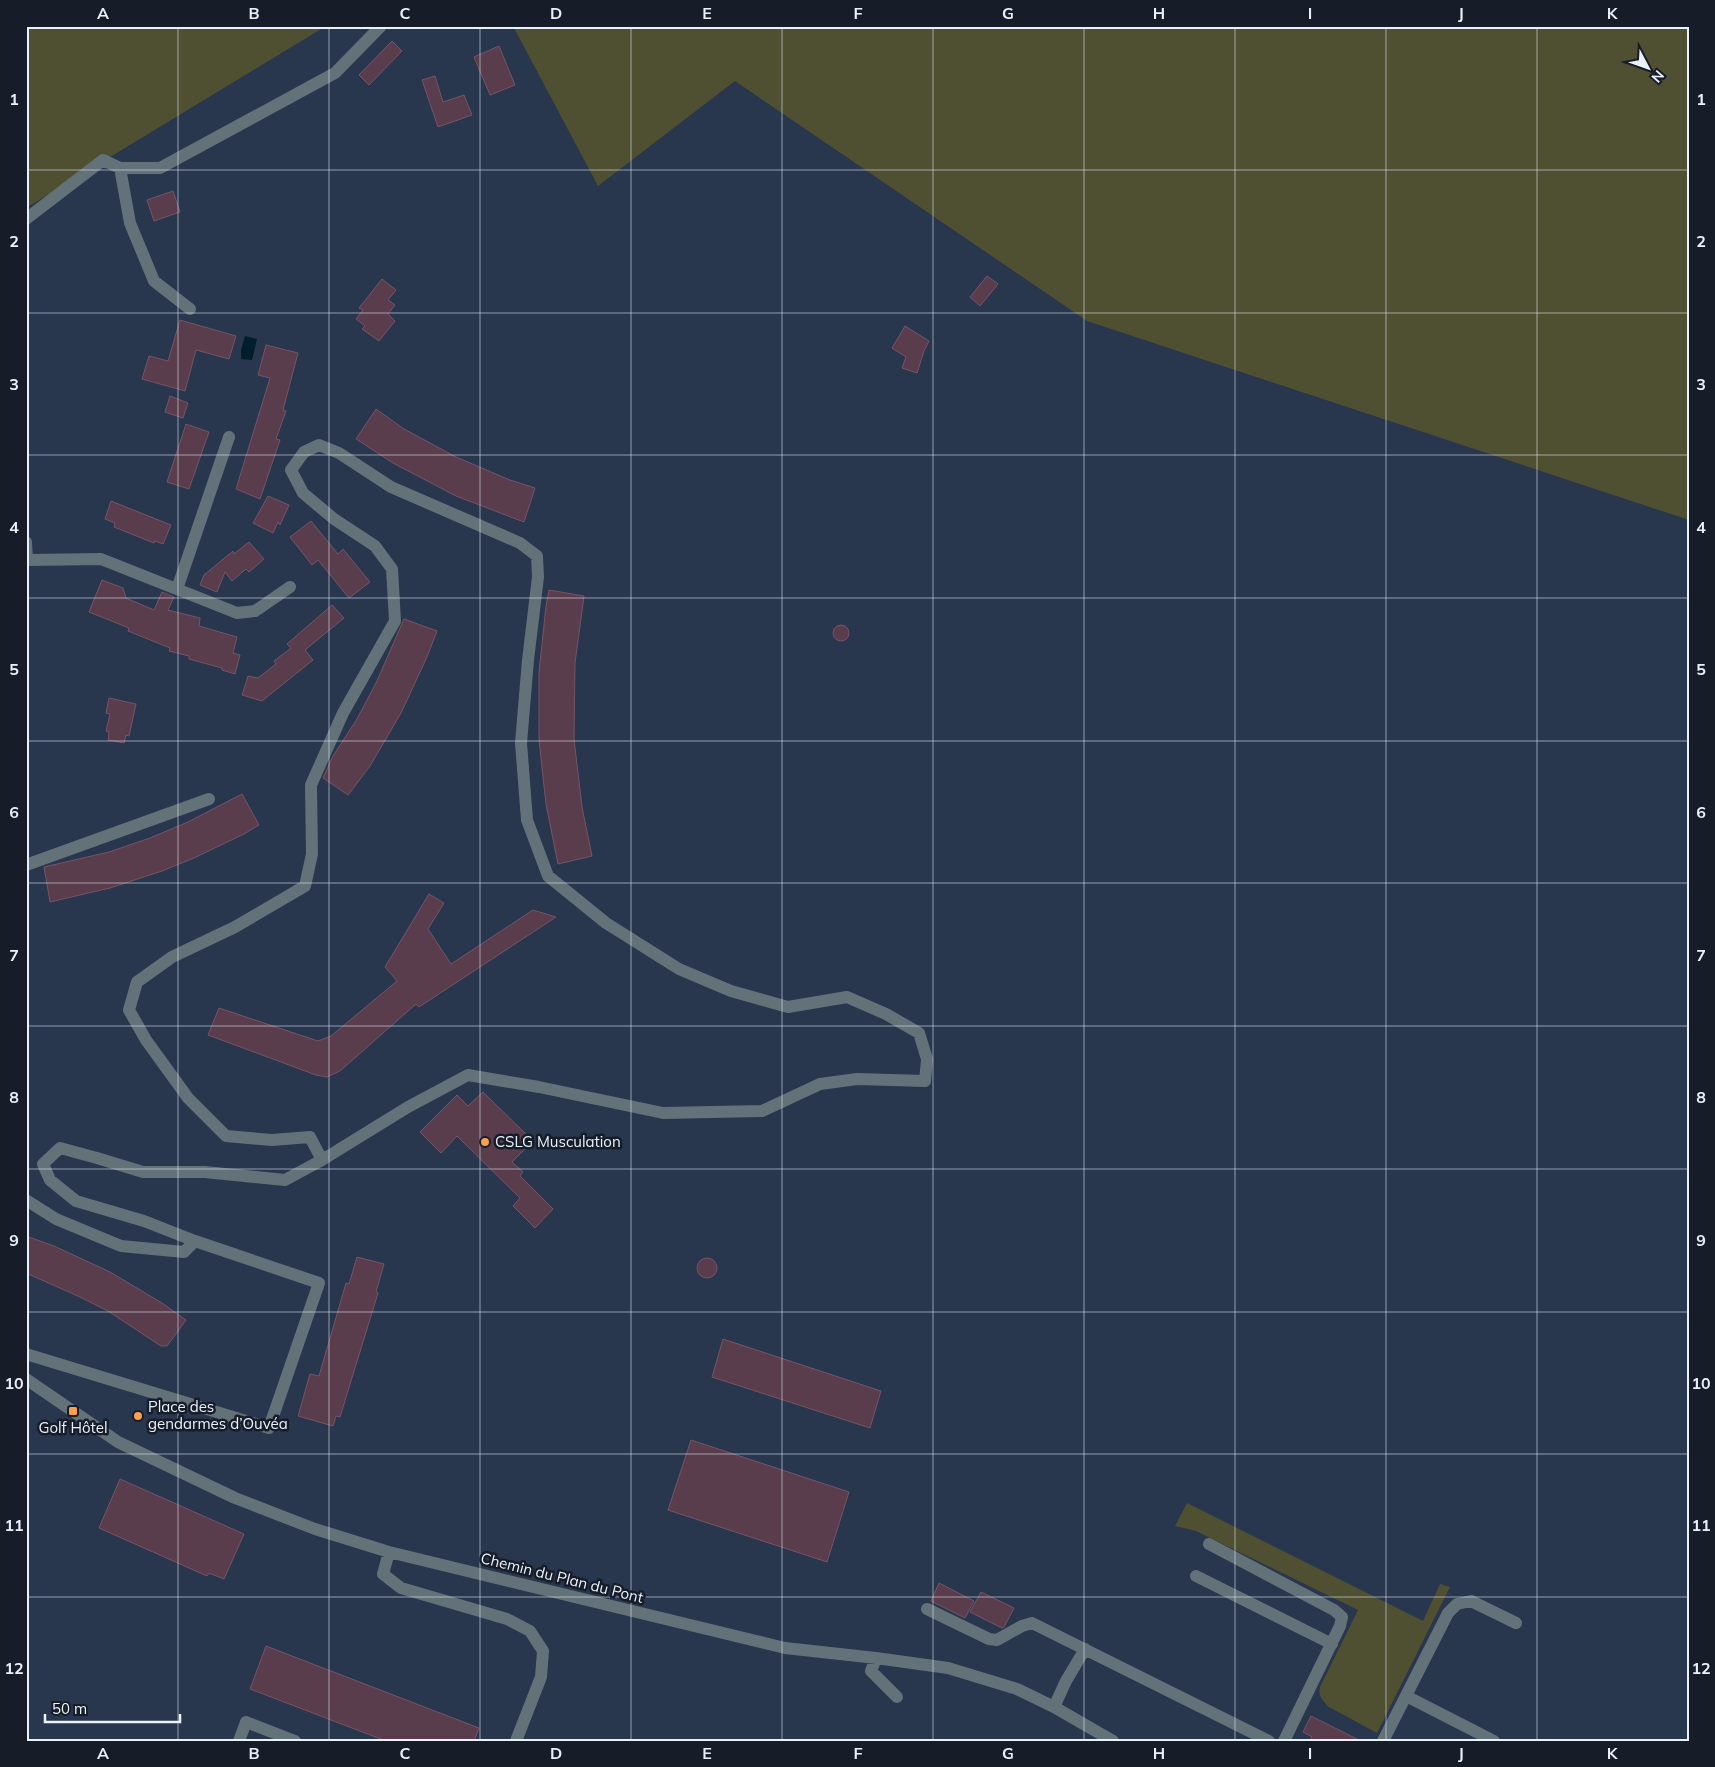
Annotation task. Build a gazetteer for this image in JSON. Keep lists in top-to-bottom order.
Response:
{
  "streets": {
    "street": ["Chemin du Plan du Pont"]
  },
  "places": {
    "other": ["CSLG Musculation", "Place des gendarmes d’Ouvéa"],
    "transit": ["Golf Hôtel"]
  },
  "scale_bar": "50 m",
  "north": "bottom right",
  "grid": {
    "columns": [
      "A",
      "B",
      "C",
      "D",
      "E",
      "F",
      "G",
      "H",
      "I",
      "J",
      "K"
    ],
    "rows": [
      "1",
      "2",
      "3",
      "4",
      "5",
      "6",
      "7",
      "8",
      "9",
      "10",
      "11",
      "12"
    ]
  }
}
